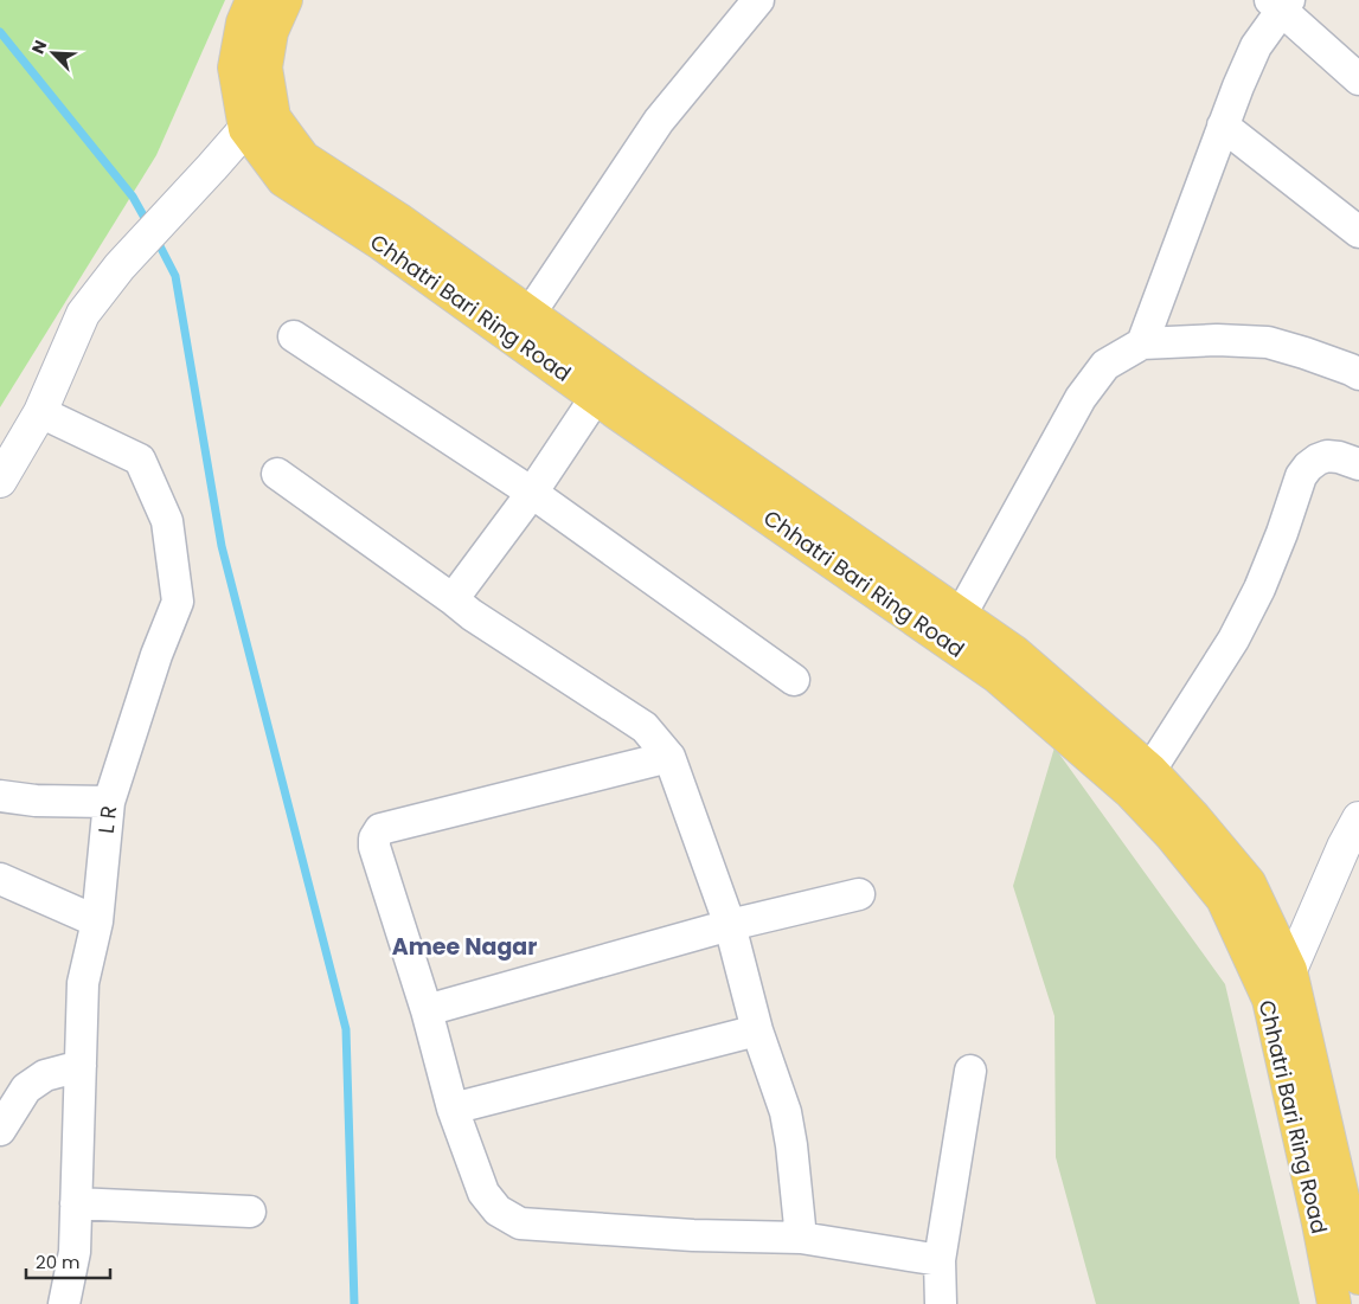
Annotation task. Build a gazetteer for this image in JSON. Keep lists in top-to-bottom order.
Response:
{
  "streets": {
    "main road": ["Chhatri Bari Ring Road"],
    "street": ["L R"]
  },
  "districts": ["Amee Nagar"],
  "scale_bar": "20 m",
  "north": "top left"
}
